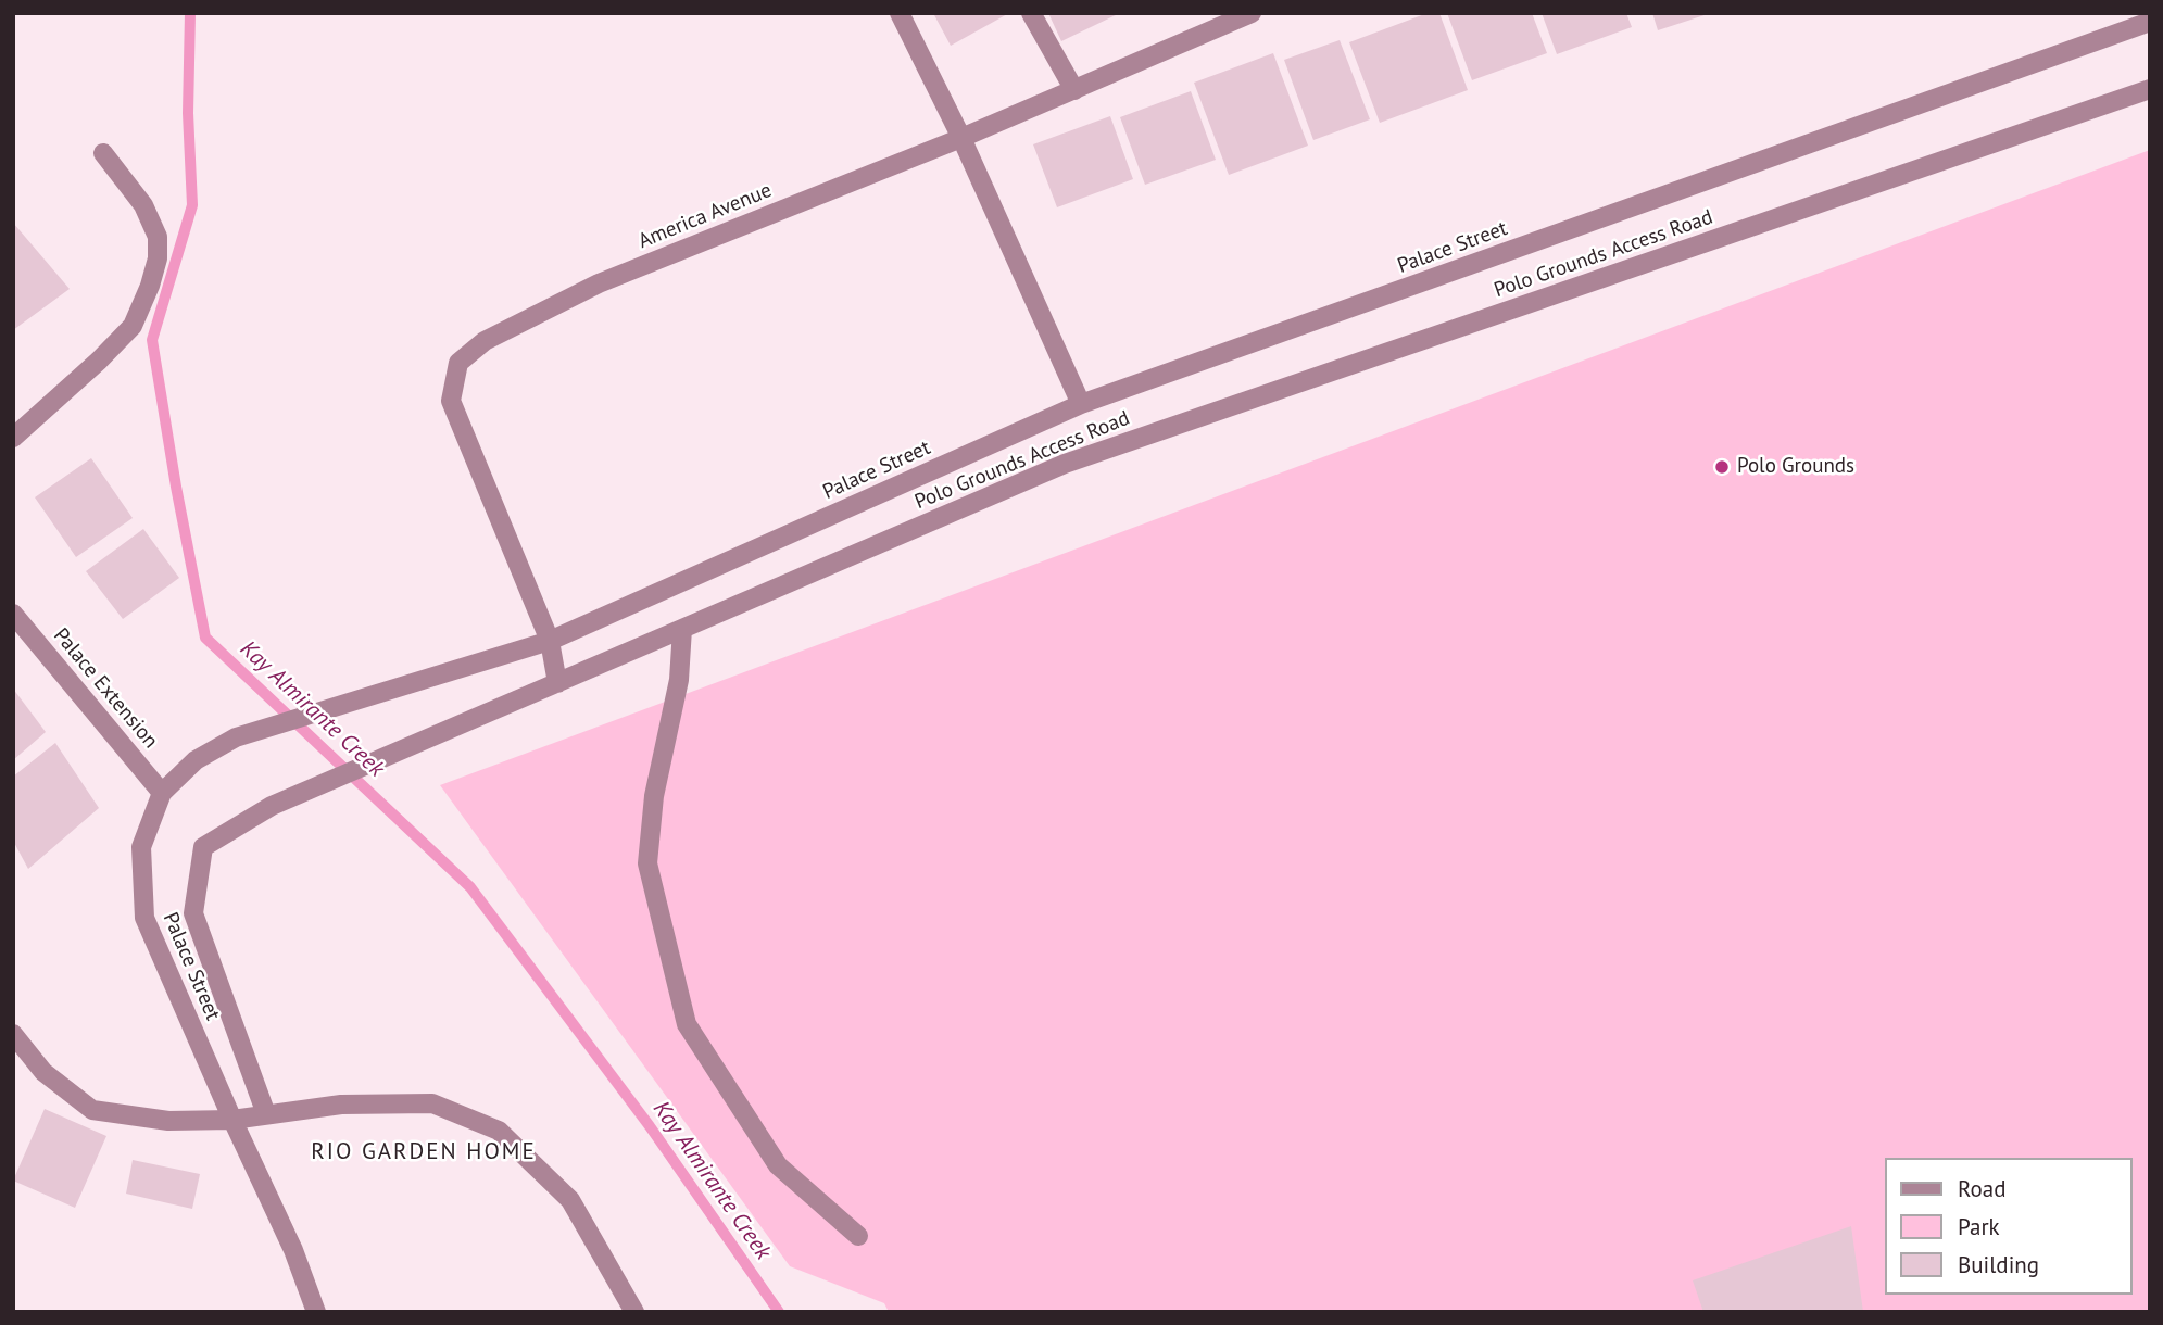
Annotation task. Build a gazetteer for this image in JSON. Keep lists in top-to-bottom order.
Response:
{
  "streets": {
    "street": [
      "America Avenue",
      "Palace Street",
      "Polo Grounds Access Road",
      "Palace Extension"
    ]
  },
  "crossings": [
    ["America Avenue", "Palace Street"],
    ["America Avenue", "Polo Grounds Access Road"],
    ["Palace Street", "Palace Extension"]
  ],
  "districts": ["RIO GARDEN HOME"],
  "water": ["Kay Almirante Creek"],
  "places": ["Polo Grounds"],
  "legend": ["Road", "Park", "Building"]
}
